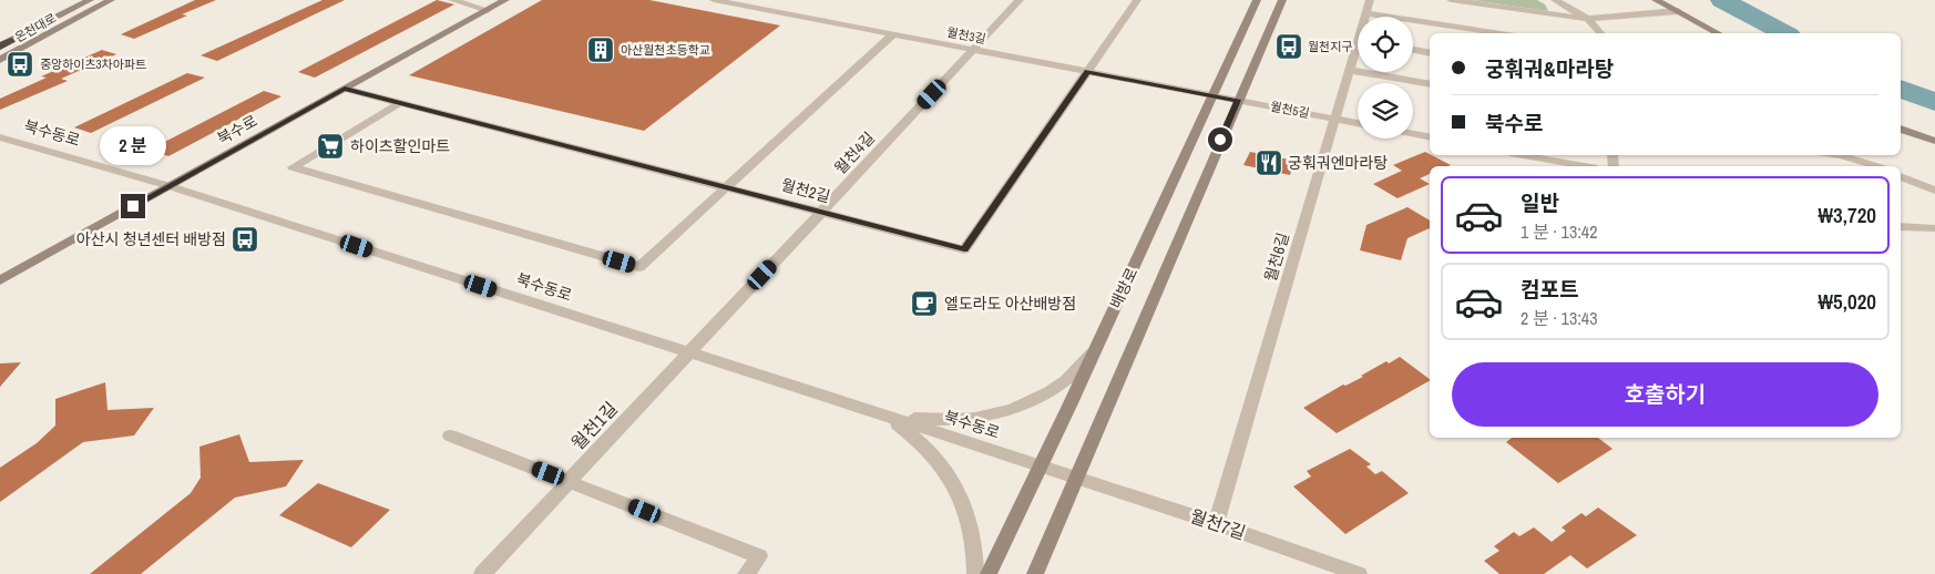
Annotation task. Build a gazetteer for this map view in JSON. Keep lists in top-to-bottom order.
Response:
{
  "streets": {
    "street": [
      "온천대로",
      "월천3길",
      "월천5길",
      "북수로",
      "북수동로",
      "월천4길",
      "월천2길",
      "월천6길",
      "배방로",
      "월천1길",
      "월천7길"
    ]
  },
  "crossings": [
    ["월천3길", "월천5길"],
    ["월천3길", "월천4길"],
    ["월천3길", "월천2길"],
    ["월천3길", "배방로"],
    ["월천5길", "월천6길"],
    ["월천5길", "배방로"],
    ["북수로", "북수동로"],
    ["북수로", "월천2길"],
    ["북수동로", "월천4길"],
    ["북수동로", "배방로"],
    ["북수동로", "월천1길"],
    ["북수동로", "월천7길"],
    ["월천4길", "월천2길"],
    ["월천4길", "월천1길"],
    ["월천6길", "월천7길"],
    ["배방로", "월천7길"]
  ],
  "places": {
    "bus stop": ["월천지구", "중앙하이츠3차아파트", "아산시 청년센터 배방점"],
    "building": ["아산월천초등학교"],
    "supermarket": ["하이츠할인마트"],
    "restaurant": ["궁훠궈엔마라탕"],
    "cafe": ["엘도라도 아산배방점"]
  },
  "page": {
    "banner": ["궁훠궈&마라탕", "북수로"],
    "bubble": "2 분",
    "list": [
      {
        "name": "일반",
        "note": "1 분 · 13:42",
        "value": "₩3,720"
      },
      {
        "name": "컴포트",
        "note": "2 분 · 13:43",
        "value": "₩5,020"
      }
    ],
    "buttons": "호출하기"
  }
}
